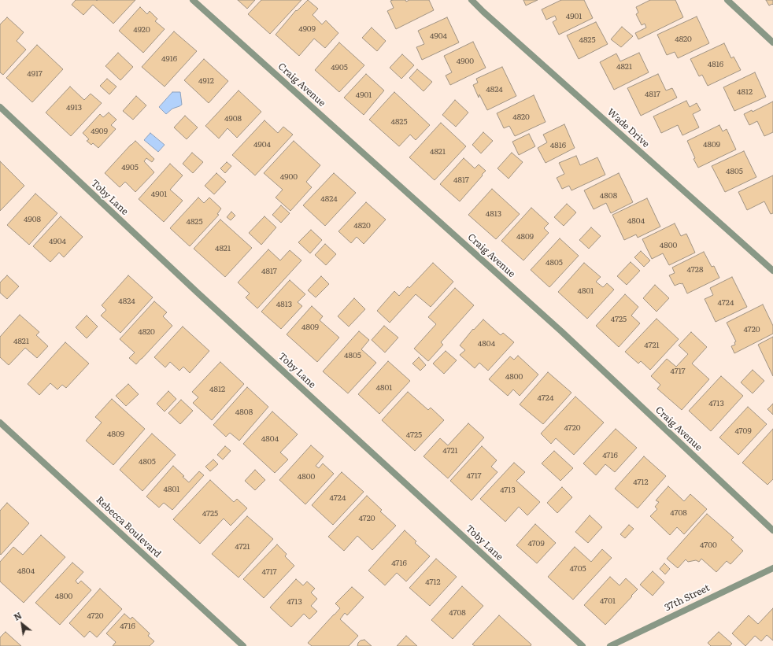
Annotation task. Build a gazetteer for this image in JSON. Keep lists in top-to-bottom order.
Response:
{
  "streets": {
    "street": [
      "Craig Avenue",
      "Wade Drive",
      "Toby Lane",
      "Rebecca Boulevard",
      "37th Street"
    ]
  },
  "house_numbers": [
    "4901",
    "4909",
    "4920",
    "4904",
    "4820",
    "4825",
    "4916",
    "4900",
    "4816",
    "4821",
    "4905",
    "4917",
    "4912",
    "4824",
    "4812",
    "4817",
    "4901",
    "4913",
    "4820",
    "4908",
    "4825",
    "4909",
    "4904",
    "4809",
    "4816",
    "4821",
    "4905",
    "4805",
    "4900",
    "4817",
    "4901",
    "4808",
    "4824",
    "4813",
    "4908",
    "4804",
    "4825",
    "4820",
    "4809",
    "4904",
    "4800",
    "4821",
    "4805",
    "4728",
    "4817",
    "4801",
    "4824",
    "4724",
    "4813",
    "4725",
    "4809",
    "4720",
    "4820",
    "4821",
    "4804",
    "4721",
    "4805",
    "4717",
    "4800",
    "4801",
    "4812",
    "4724",
    "4713",
    "4808",
    "4720",
    "4709",
    "4809",
    "4725",
    "4804",
    "4721",
    "4716",
    "4805",
    "4717",
    "4800",
    "4712",
    "4801",
    "4713",
    "4724",
    "4708",
    "4725",
    "4720",
    "4709",
    "4700",
    "4721",
    "4716",
    "4705",
    "4804",
    "4717",
    "4712",
    "4800",
    "4701",
    "4713",
    "4708",
    "4720",
    "4716"
  ],
  "north": "top left"
}
